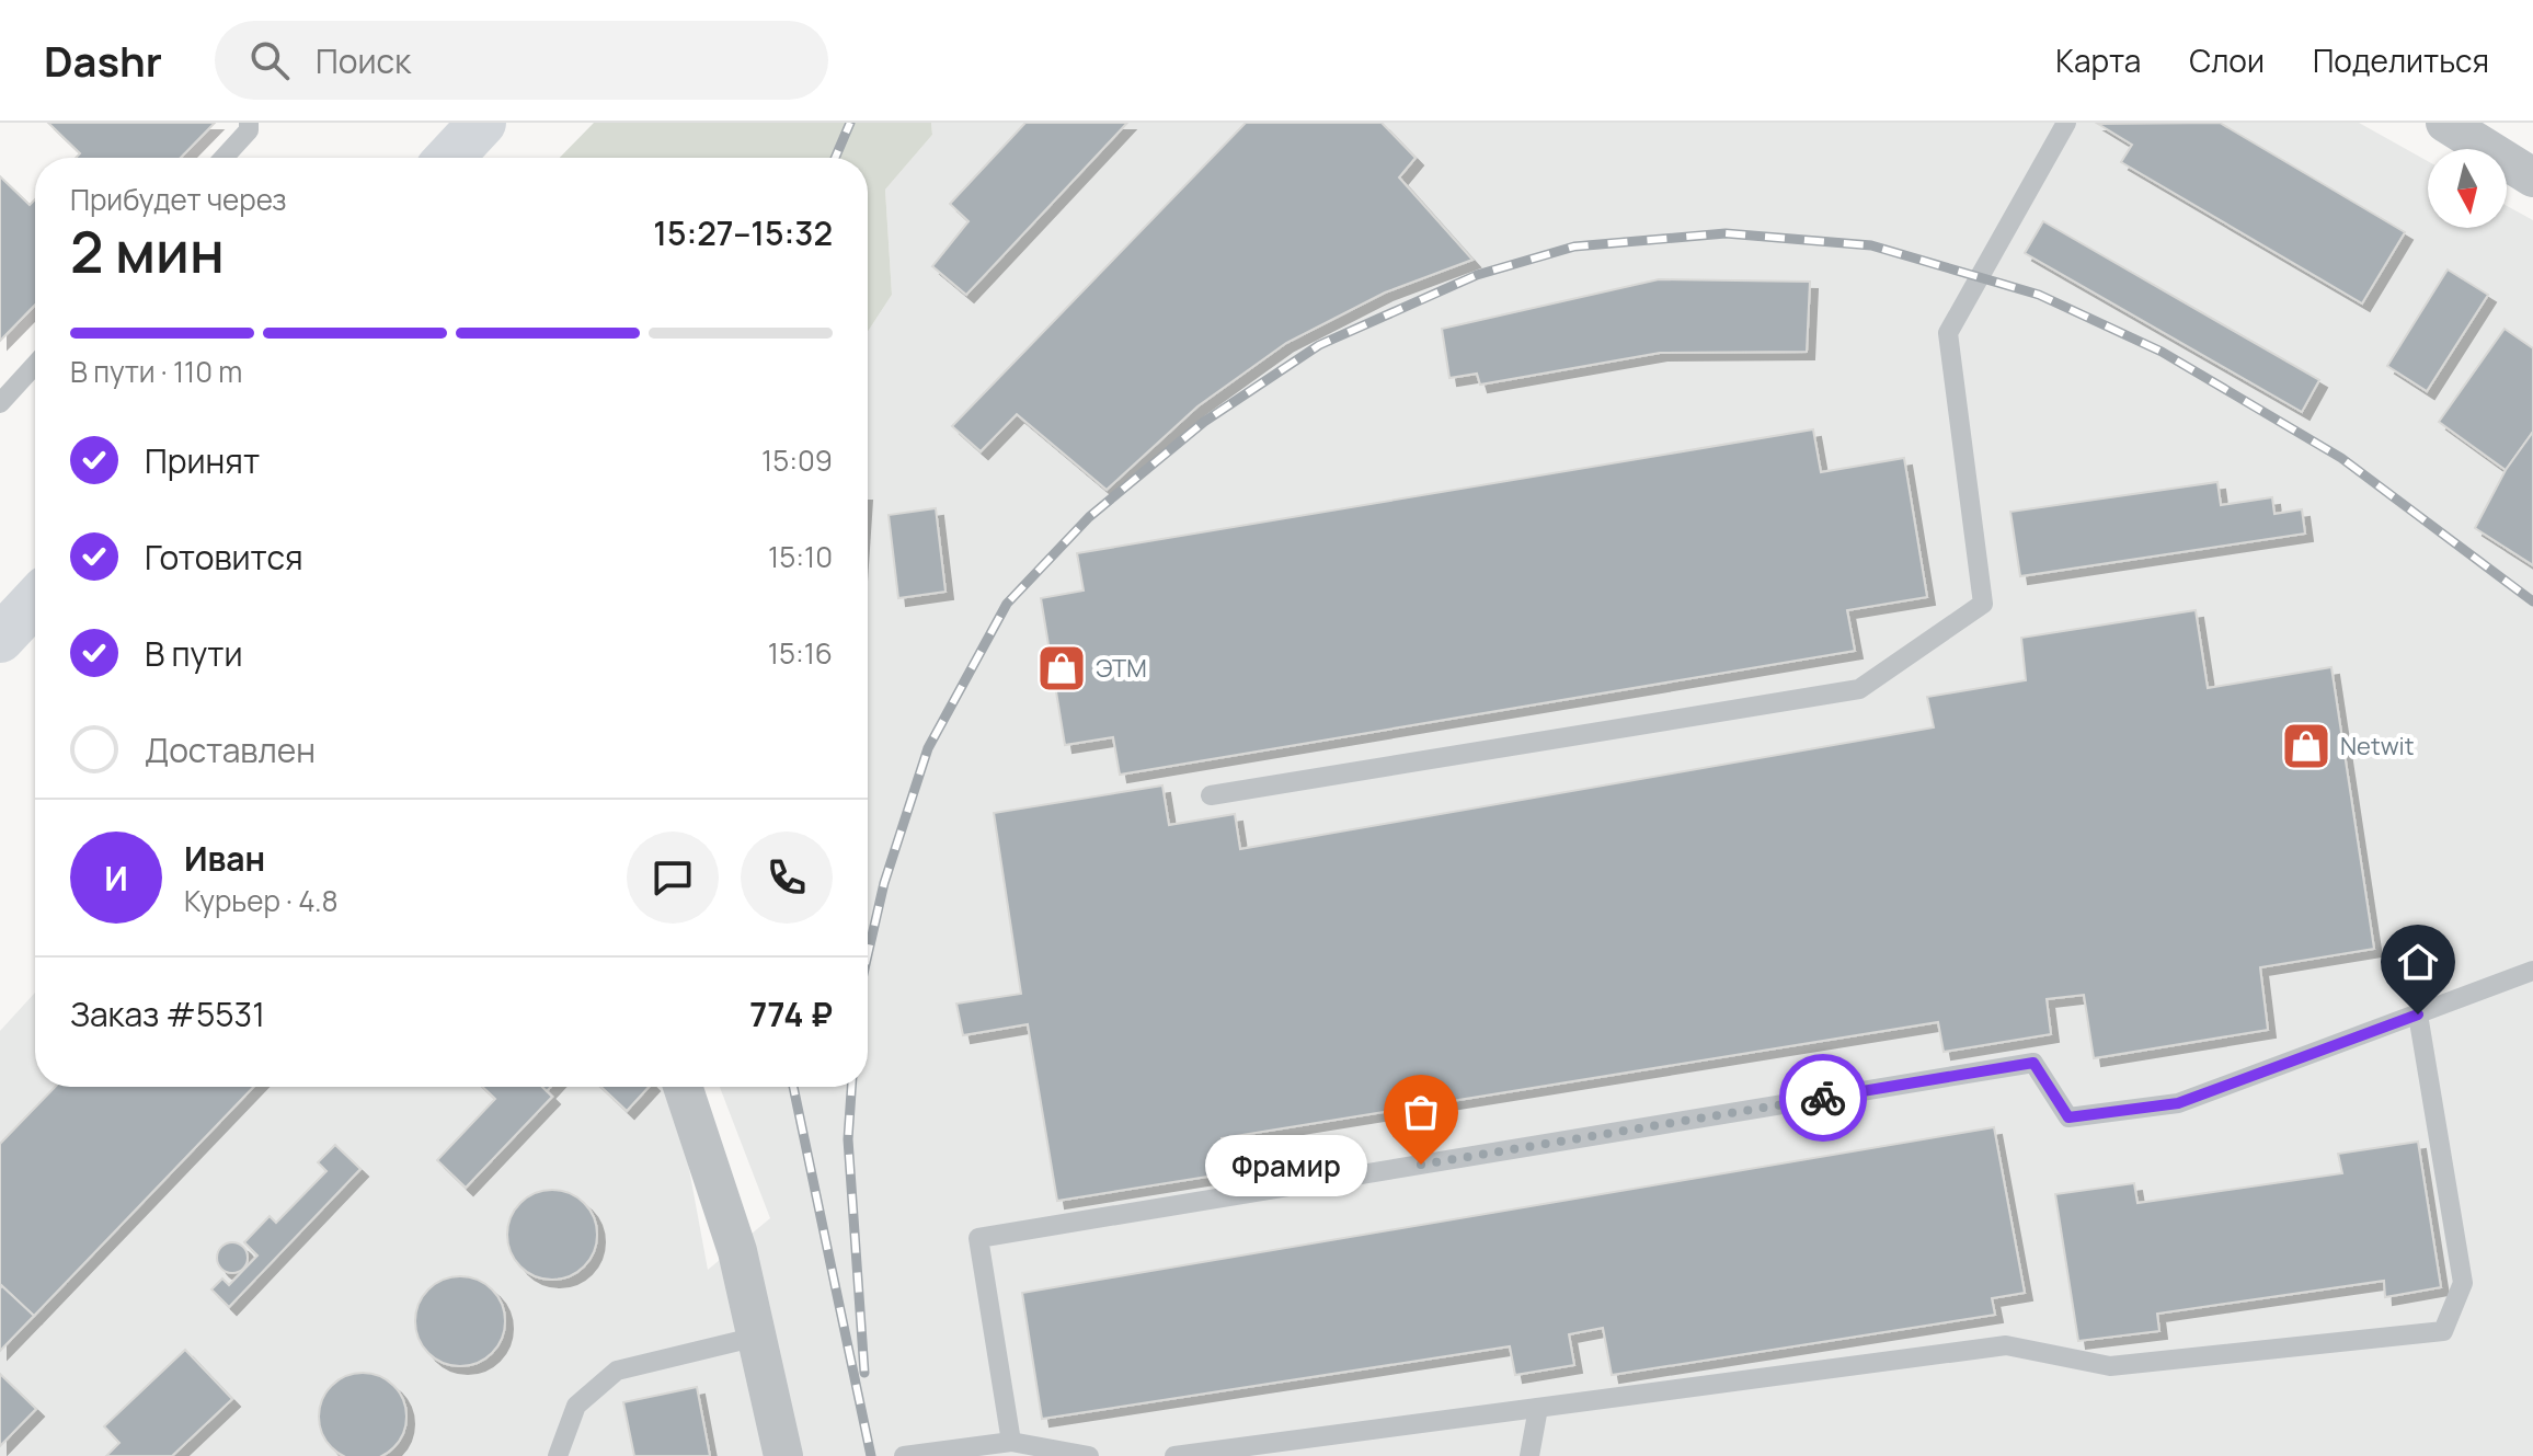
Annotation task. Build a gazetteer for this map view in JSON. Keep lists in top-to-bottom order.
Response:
{
  "places": {
    "shop": ["ЭТМ", "Netwit"],
    "other": ["Фрамир"]
  },
  "north": "bottom",
  "page": {
    "header": "Dashr",
    "search": "Поиск",
    "nav": ["Карта", "Слои", "Поделиться"],
    "heading": ["2 мин", "Прибудет через", "15:27–15:32"],
    "panel": [
      "Иван",
      "Курьер · 4.8",
      "Заказ #5531",
      "774 ₽"
    ],
    "bar": "В пути · 110 m",
    "list": [
      ["Принят", "15:09"],
      ["Готовится", "15:10"],
      ["В пути", "15:16"],
      "Доставлен"
    ],
    "round": "И",
    "bubble": "Фрамир"
  }
}
